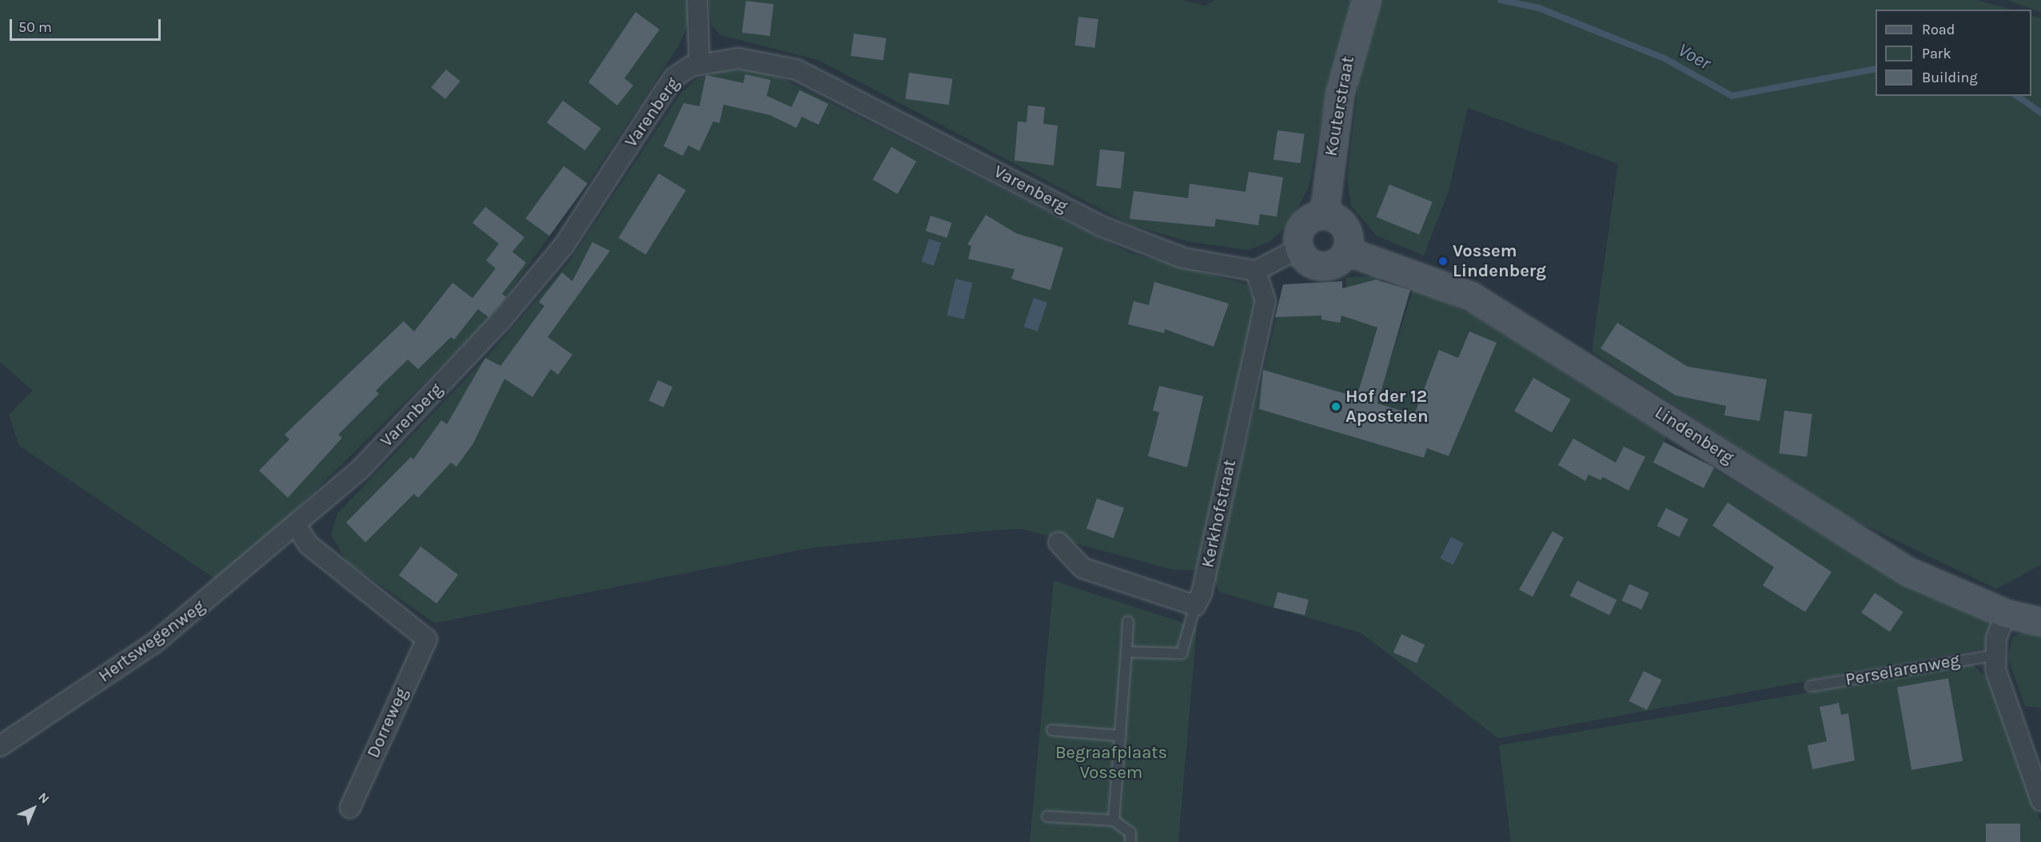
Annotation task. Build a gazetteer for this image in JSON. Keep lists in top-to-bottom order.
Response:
{
  "streets": {
    "street": [
      "Kouterstraat",
      "Varenberg",
      "Lindenberg",
      "Kerkhofstraat",
      "Hertswegenweg",
      "Dorreweg"
    ],
    "lane": ["Perselarenweg"]
  },
  "crossings": [
    ["Kouterstraat", "Lindenberg"],
    ["Varenberg", "Kerkhofstraat"],
    ["Varenberg", "Hertswegenweg"],
    ["Varenberg", "Dorreweg"],
    ["Hertswegenweg", "Dorreweg"]
  ],
  "water": ["Voer"],
  "parks": ["Begraafplaats Vossem"],
  "places": ["Vossem Lindenberg", "Hof der 12 Apostelen"],
  "legend": ["Road", "Park", "Building"],
  "scale_bar": "50 m",
  "north": "top right"
}
